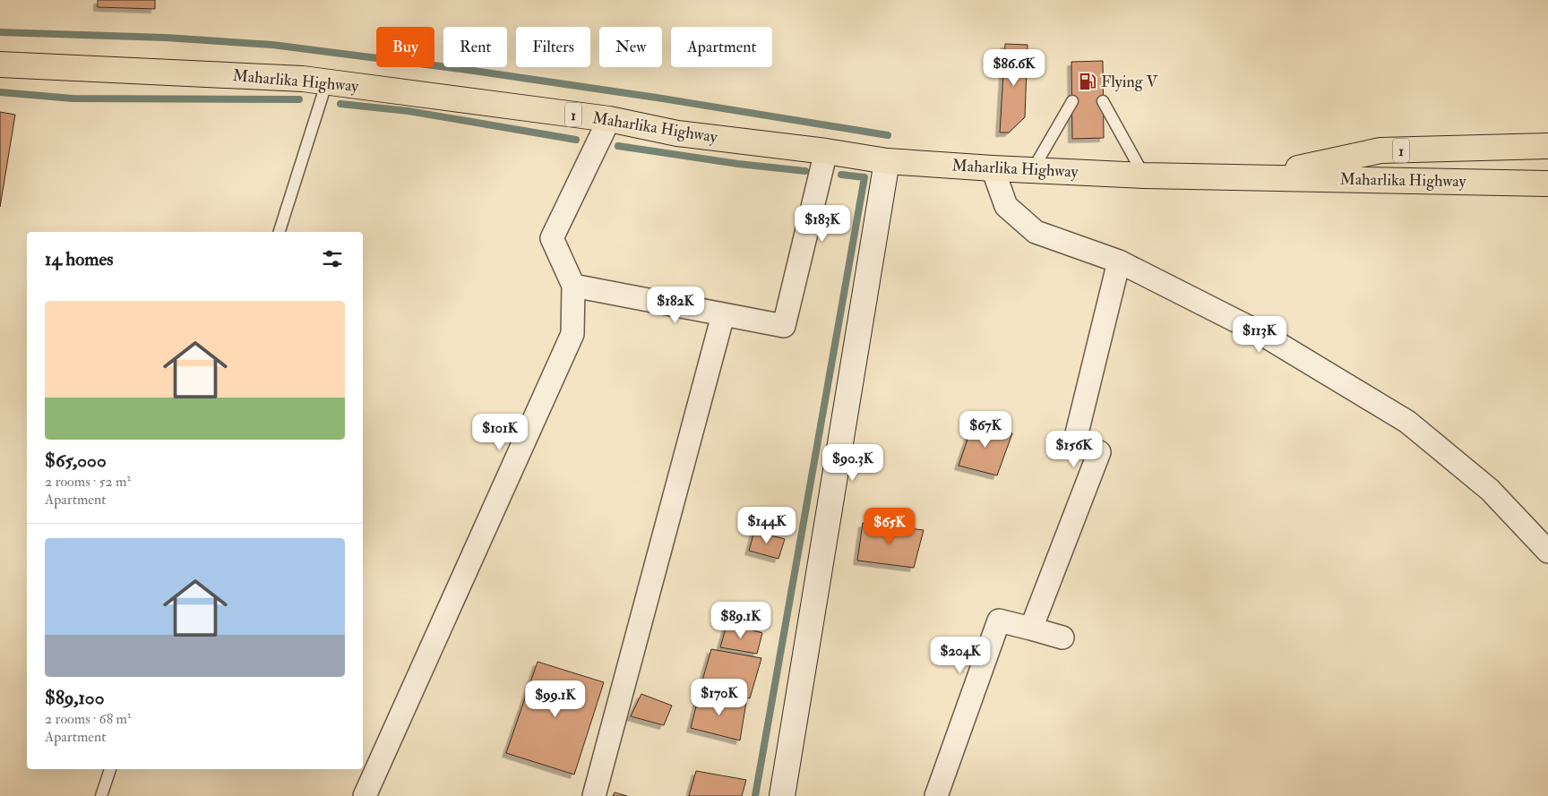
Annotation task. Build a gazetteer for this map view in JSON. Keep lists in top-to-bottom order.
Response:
{
  "streets": {
    "highway": ["Maharlika Highway", "1"]
  },
  "places": {
    "fuel station": ["Flying V"]
  },
  "page": {
    "chip": [
      "Buy",
      "Rent",
      "Filters",
      "New",
      "Apartment"
    ],
    "price": [
      "$86.6K",
      "$183K",
      "$182K",
      "$113K",
      "$67K",
      "$101K",
      "$156K",
      "$90.3K",
      "$144K",
      "$65K",
      "$89.1K",
      "$204K",
      "$170K",
      "$99.1K"
    ],
    "heading": "14 homes",
    "list": [
      {
        "name": "$65,000",
        "note": "2 rooms · 52 m² · Apartment"
      },
      {
        "name": "$89,100",
        "note": "2 rooms · 68 m² · Apartment"
      }
    ]
  }
}
